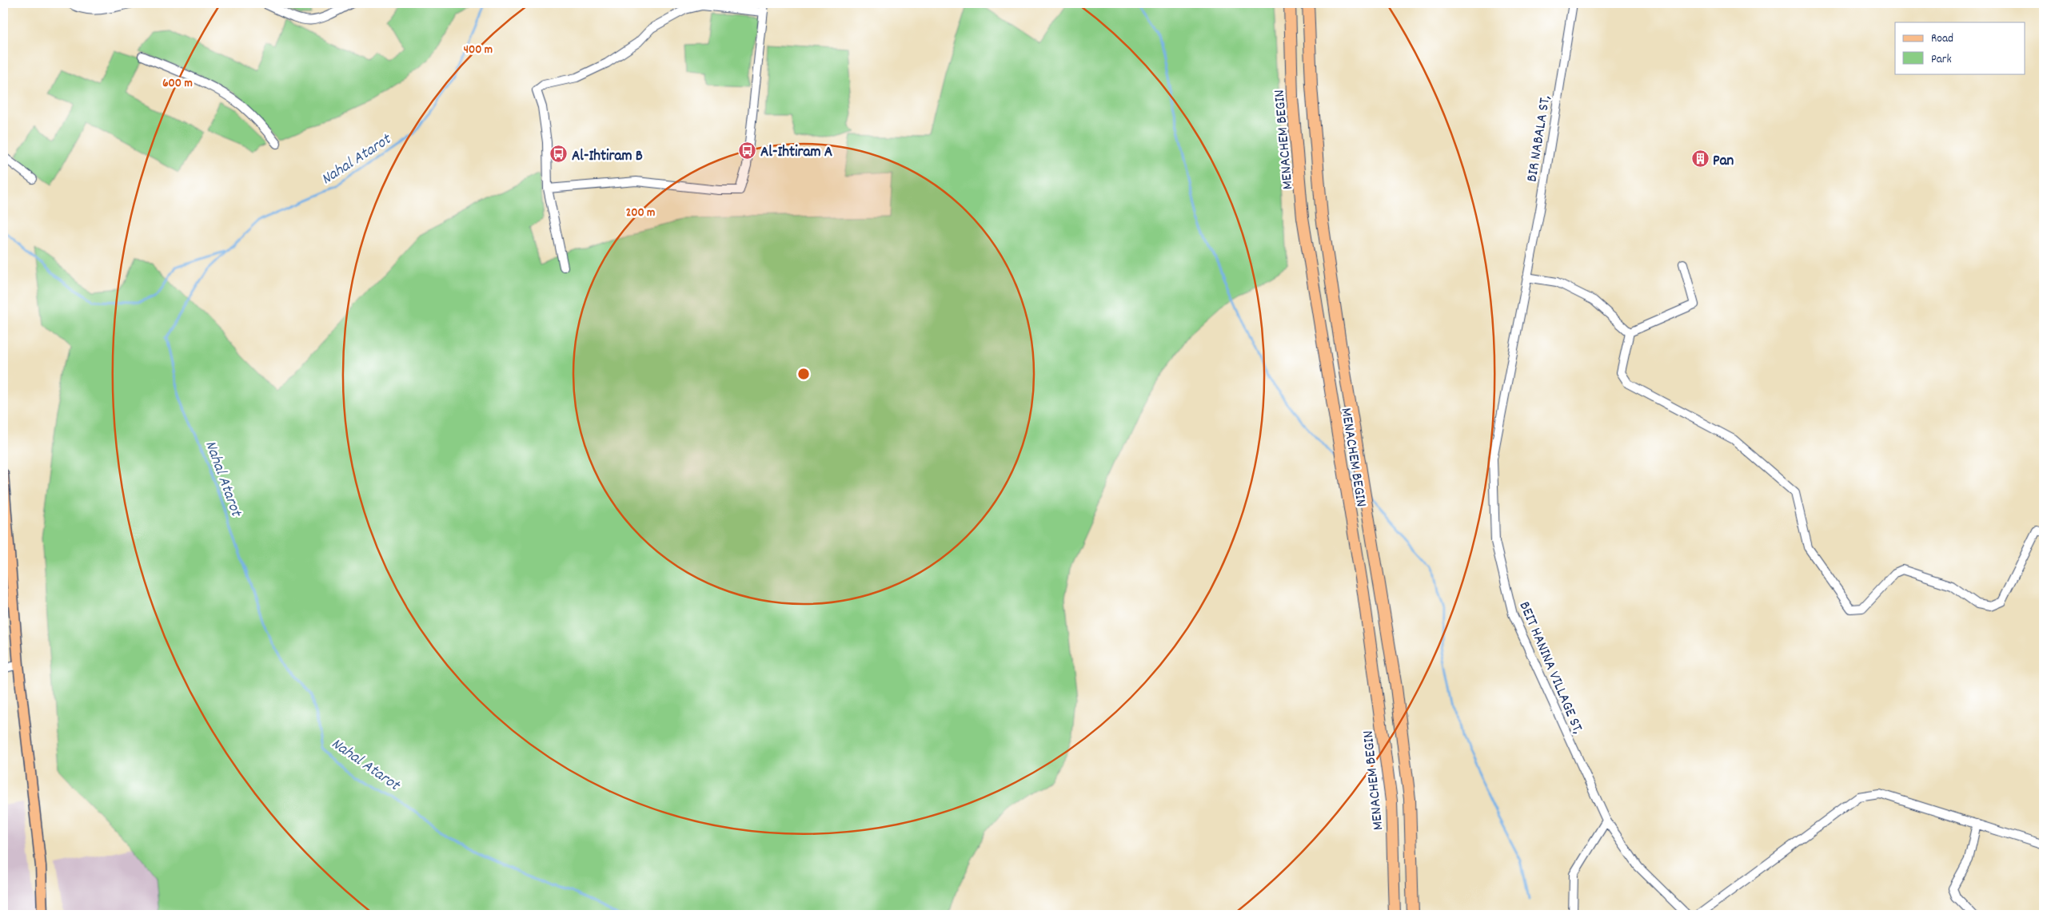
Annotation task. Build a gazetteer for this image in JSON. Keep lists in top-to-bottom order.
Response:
{
  "streets": {
    "highway": ["MENACHEM BEGIN"],
    "street": ["BIR NABALA ST,", "BEIT HANINA VILLAGE ST,"]
  },
  "crossings": [
    ["BIR NABALA ST,", "BEIT HANINA VILLAGE ST,"]
  ],
  "water": ["Nahal Atarot"],
  "places": {
    "bus stop": ["Al-Ihtiram A", "Al-Ihtiram B"],
    "building": ["Pan"]
  },
  "legend": ["Road", "Park"],
  "rings": ["400 m", "600 m", "200 m"]
}
